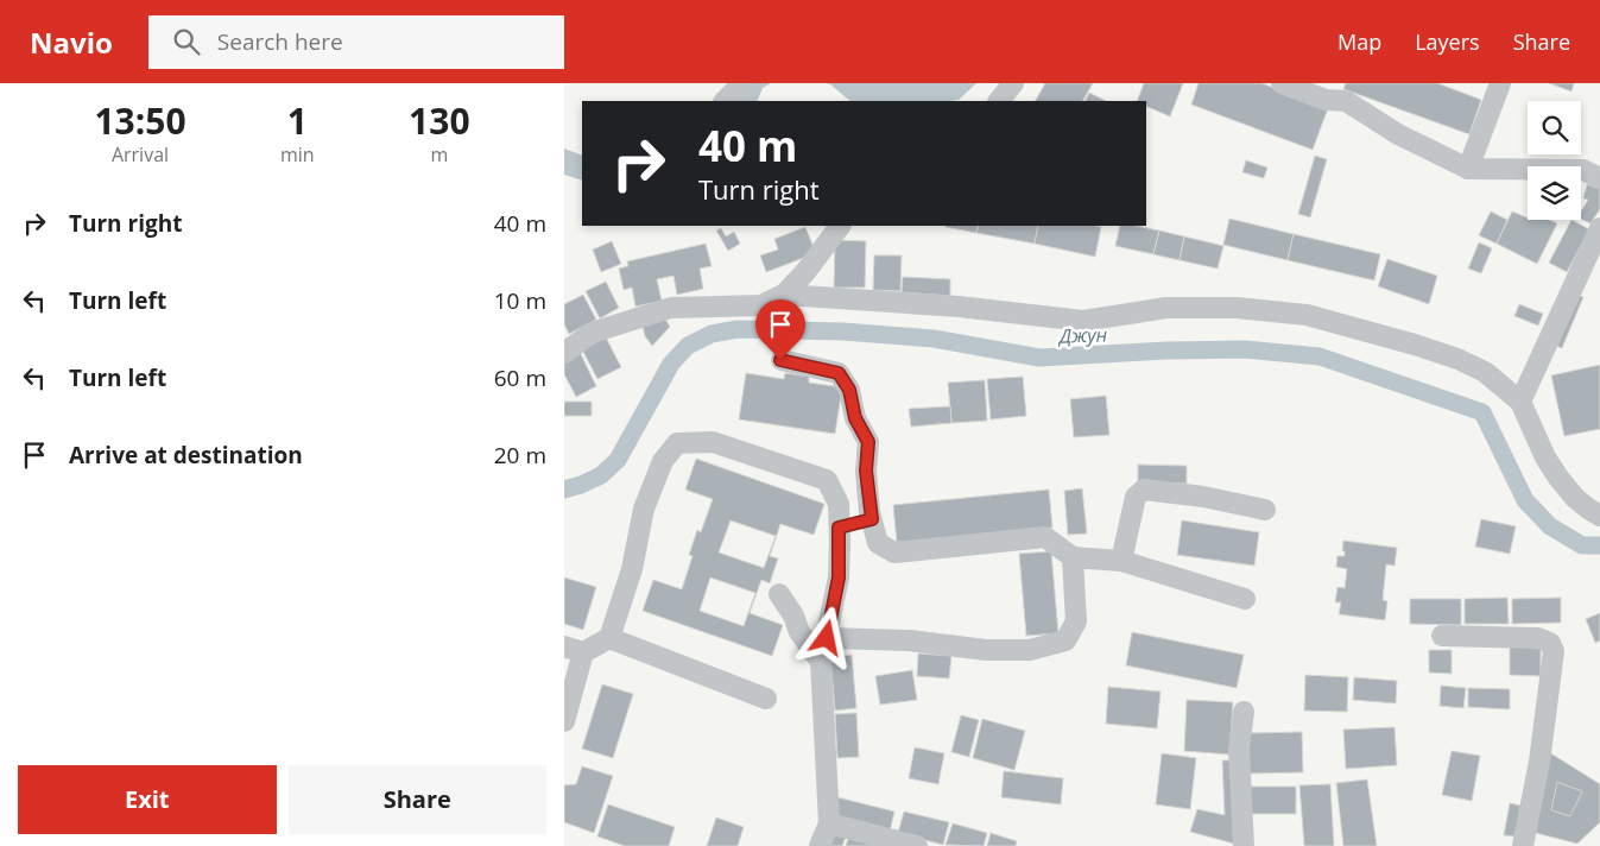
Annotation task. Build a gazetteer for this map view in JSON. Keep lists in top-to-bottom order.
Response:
{
  "water": ["Джун"],
  "page": {
    "header": "Navio",
    "search": "Search here",
    "nav": ["Map", "Layers", "Share"],
    "eta": [
      "13:50",
      "Arrival",
      "1",
      "min",
      "130",
      "m"
    ],
    "turn": ["40 m", "Turn right"],
    "list": [
      {
        "name": "Turn right",
        "value": "40 m"
      },
      {
        "name": "Turn left",
        "value": "10 m"
      },
      {
        "name": "Turn left",
        "value": "60 m"
      },
      {
        "name": "Arrive at destination",
        "value": "20 m"
      }
    ],
    "buttons": ["Exit", "Share"]
  }
}
